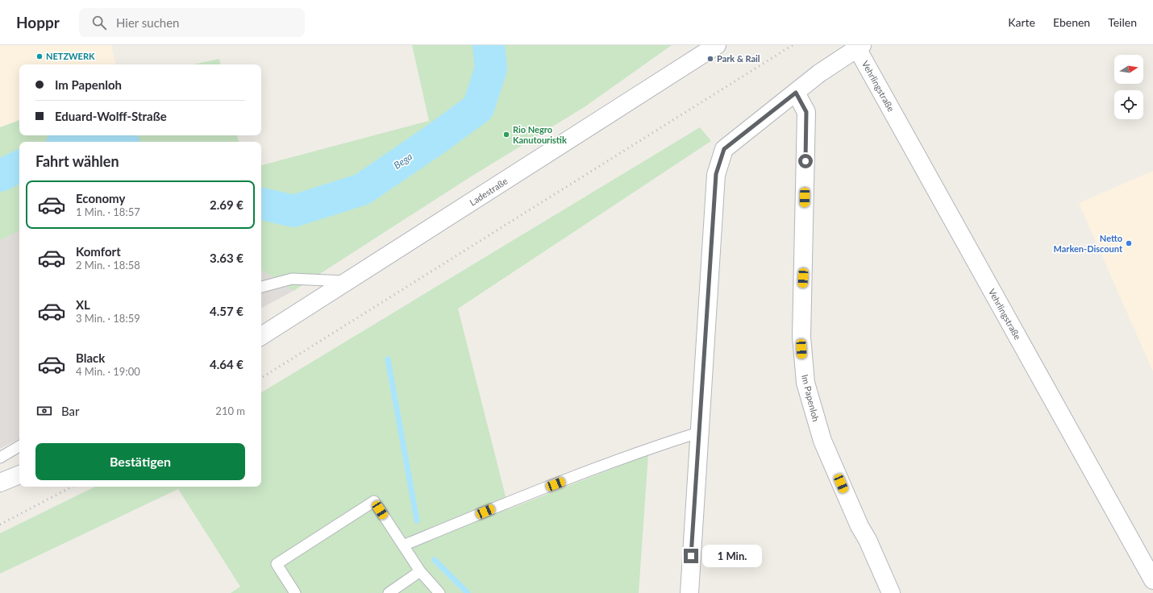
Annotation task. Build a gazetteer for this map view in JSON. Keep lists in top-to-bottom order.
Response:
{
  "streets": {
    "street": ["Vehrlingstraße", "Ladestraße", "Im Papenloh"]
  },
  "water": ["Bega"],
  "places": [
    "NETZWERK",
    "Park & Rail",
    "Rio Negro Kanutouristik",
    "Netto Marken-Discount"
  ],
  "north": "right",
  "page": {
    "header": "Hoppr",
    "search": "Hier suchen",
    "nav": ["Karte", "Ebenen", "Teilen"],
    "banner": ["Im Papenloh", "Eduard-Wolff-Straße"],
    "heading": "Fahrt wählen",
    "list": [
      {
        "name": "Economy",
        "note": "1 Min. · 18:57",
        "value": "2.69 €"
      },
      {
        "name": "Komfort",
        "note": "2 Min. · 18:58",
        "value": "3.63 €"
      },
      {
        "name": "XL",
        "note": "3 Min. · 18:59",
        "value": "4.57 €"
      },
      {
        "name": "Black",
        "note": "4 Min. · 19:00",
        "value": "4.64 €"
      }
    ],
    "pay": ["Bar", "210 m"],
    "buttons": "Bestätigen",
    "bubble": "1 Min."
  }
}
